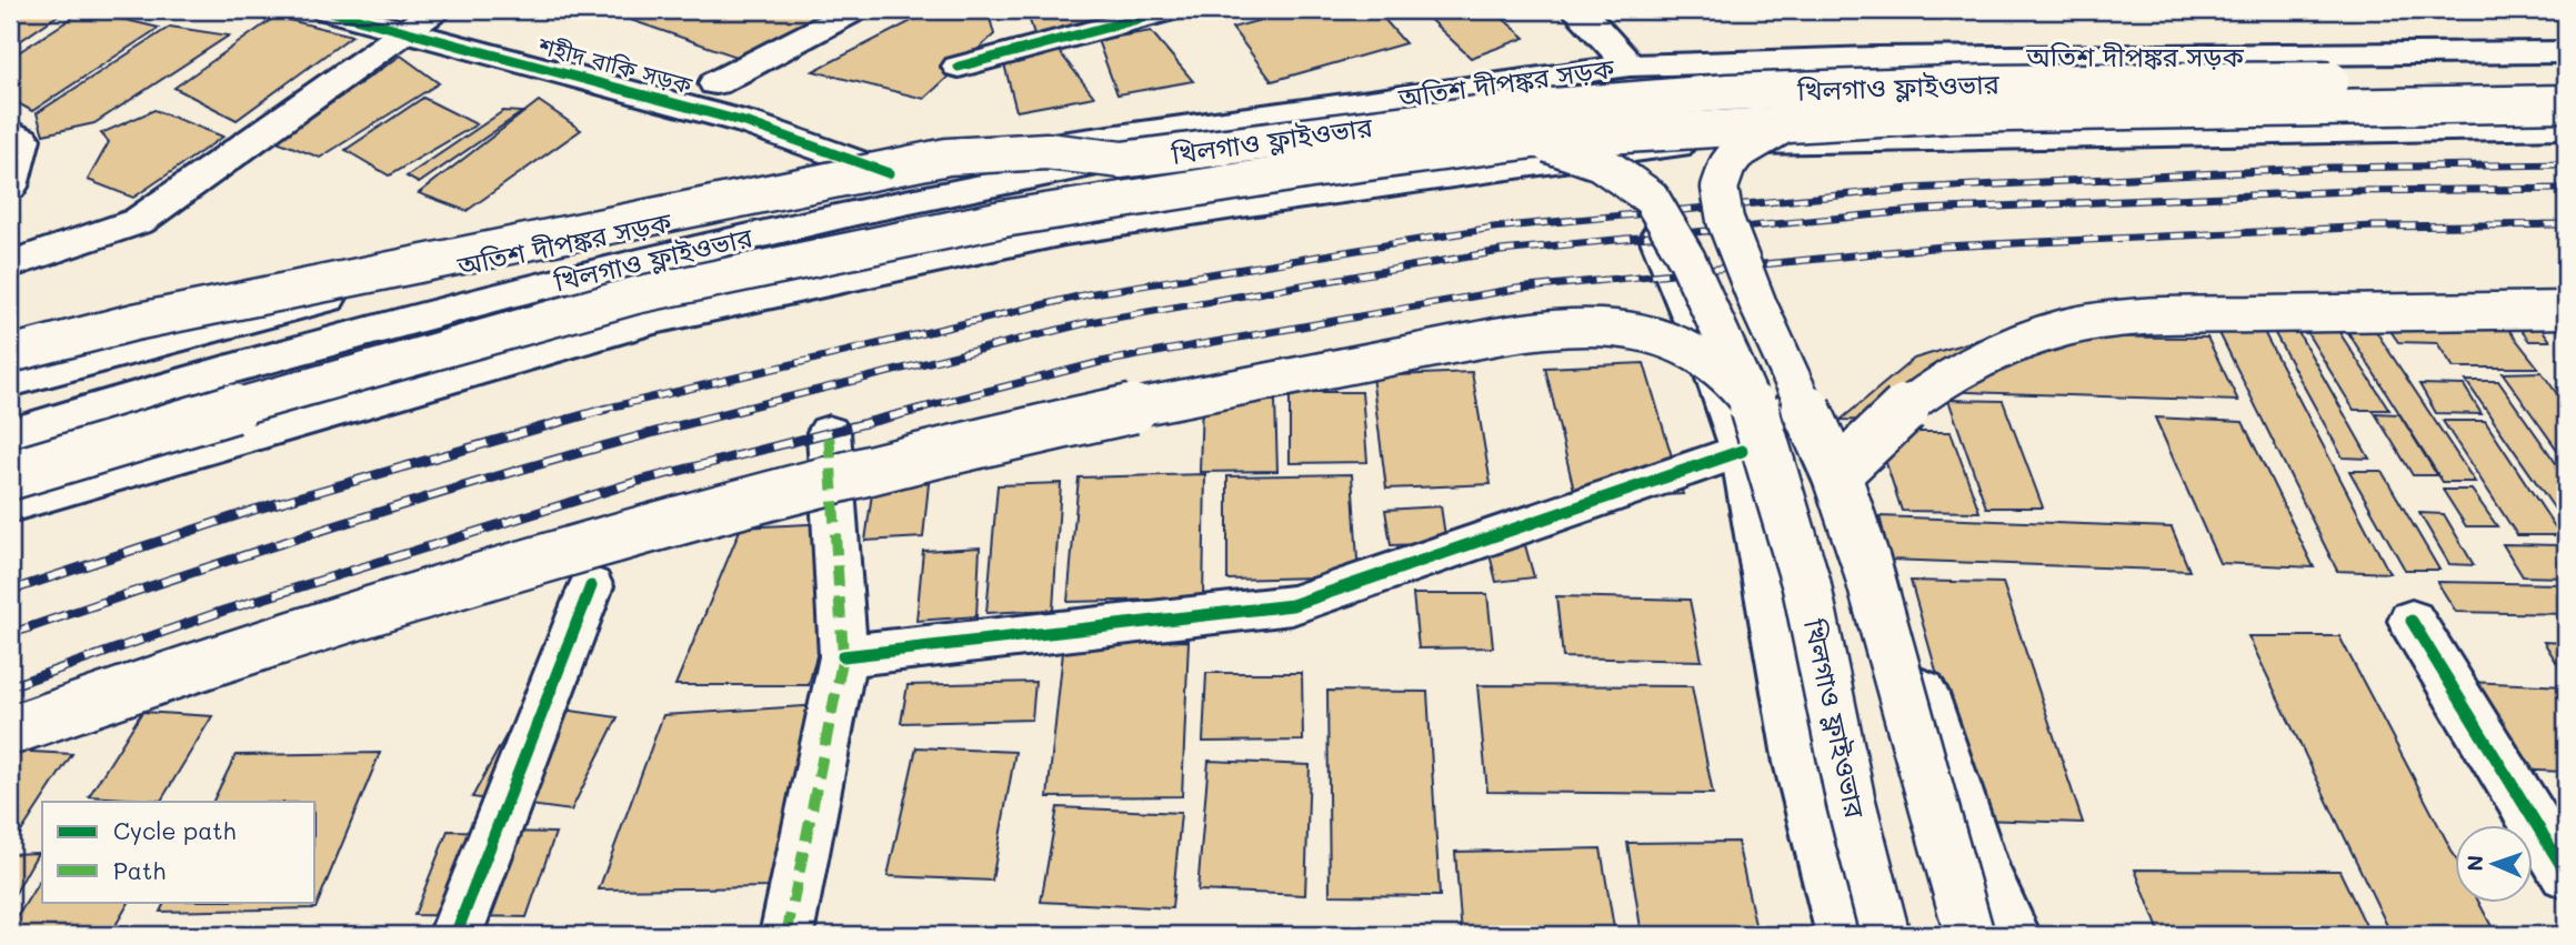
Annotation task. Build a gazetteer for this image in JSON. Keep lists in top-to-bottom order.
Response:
{
  "streets": {
    "main road": ["অতিশ দীপঙ্কর সড়ক", "শহীদ বাকি সড়ক", "খিলগাও ফ্লাইওভার"]
  },
  "crossings": [
    ["অতিশ দীপঙ্কর সড়ক", "শহীদ বাকি সড়ক"]
  ],
  "legend": ["Cycle path", "Path"],
  "north": "left"
}
